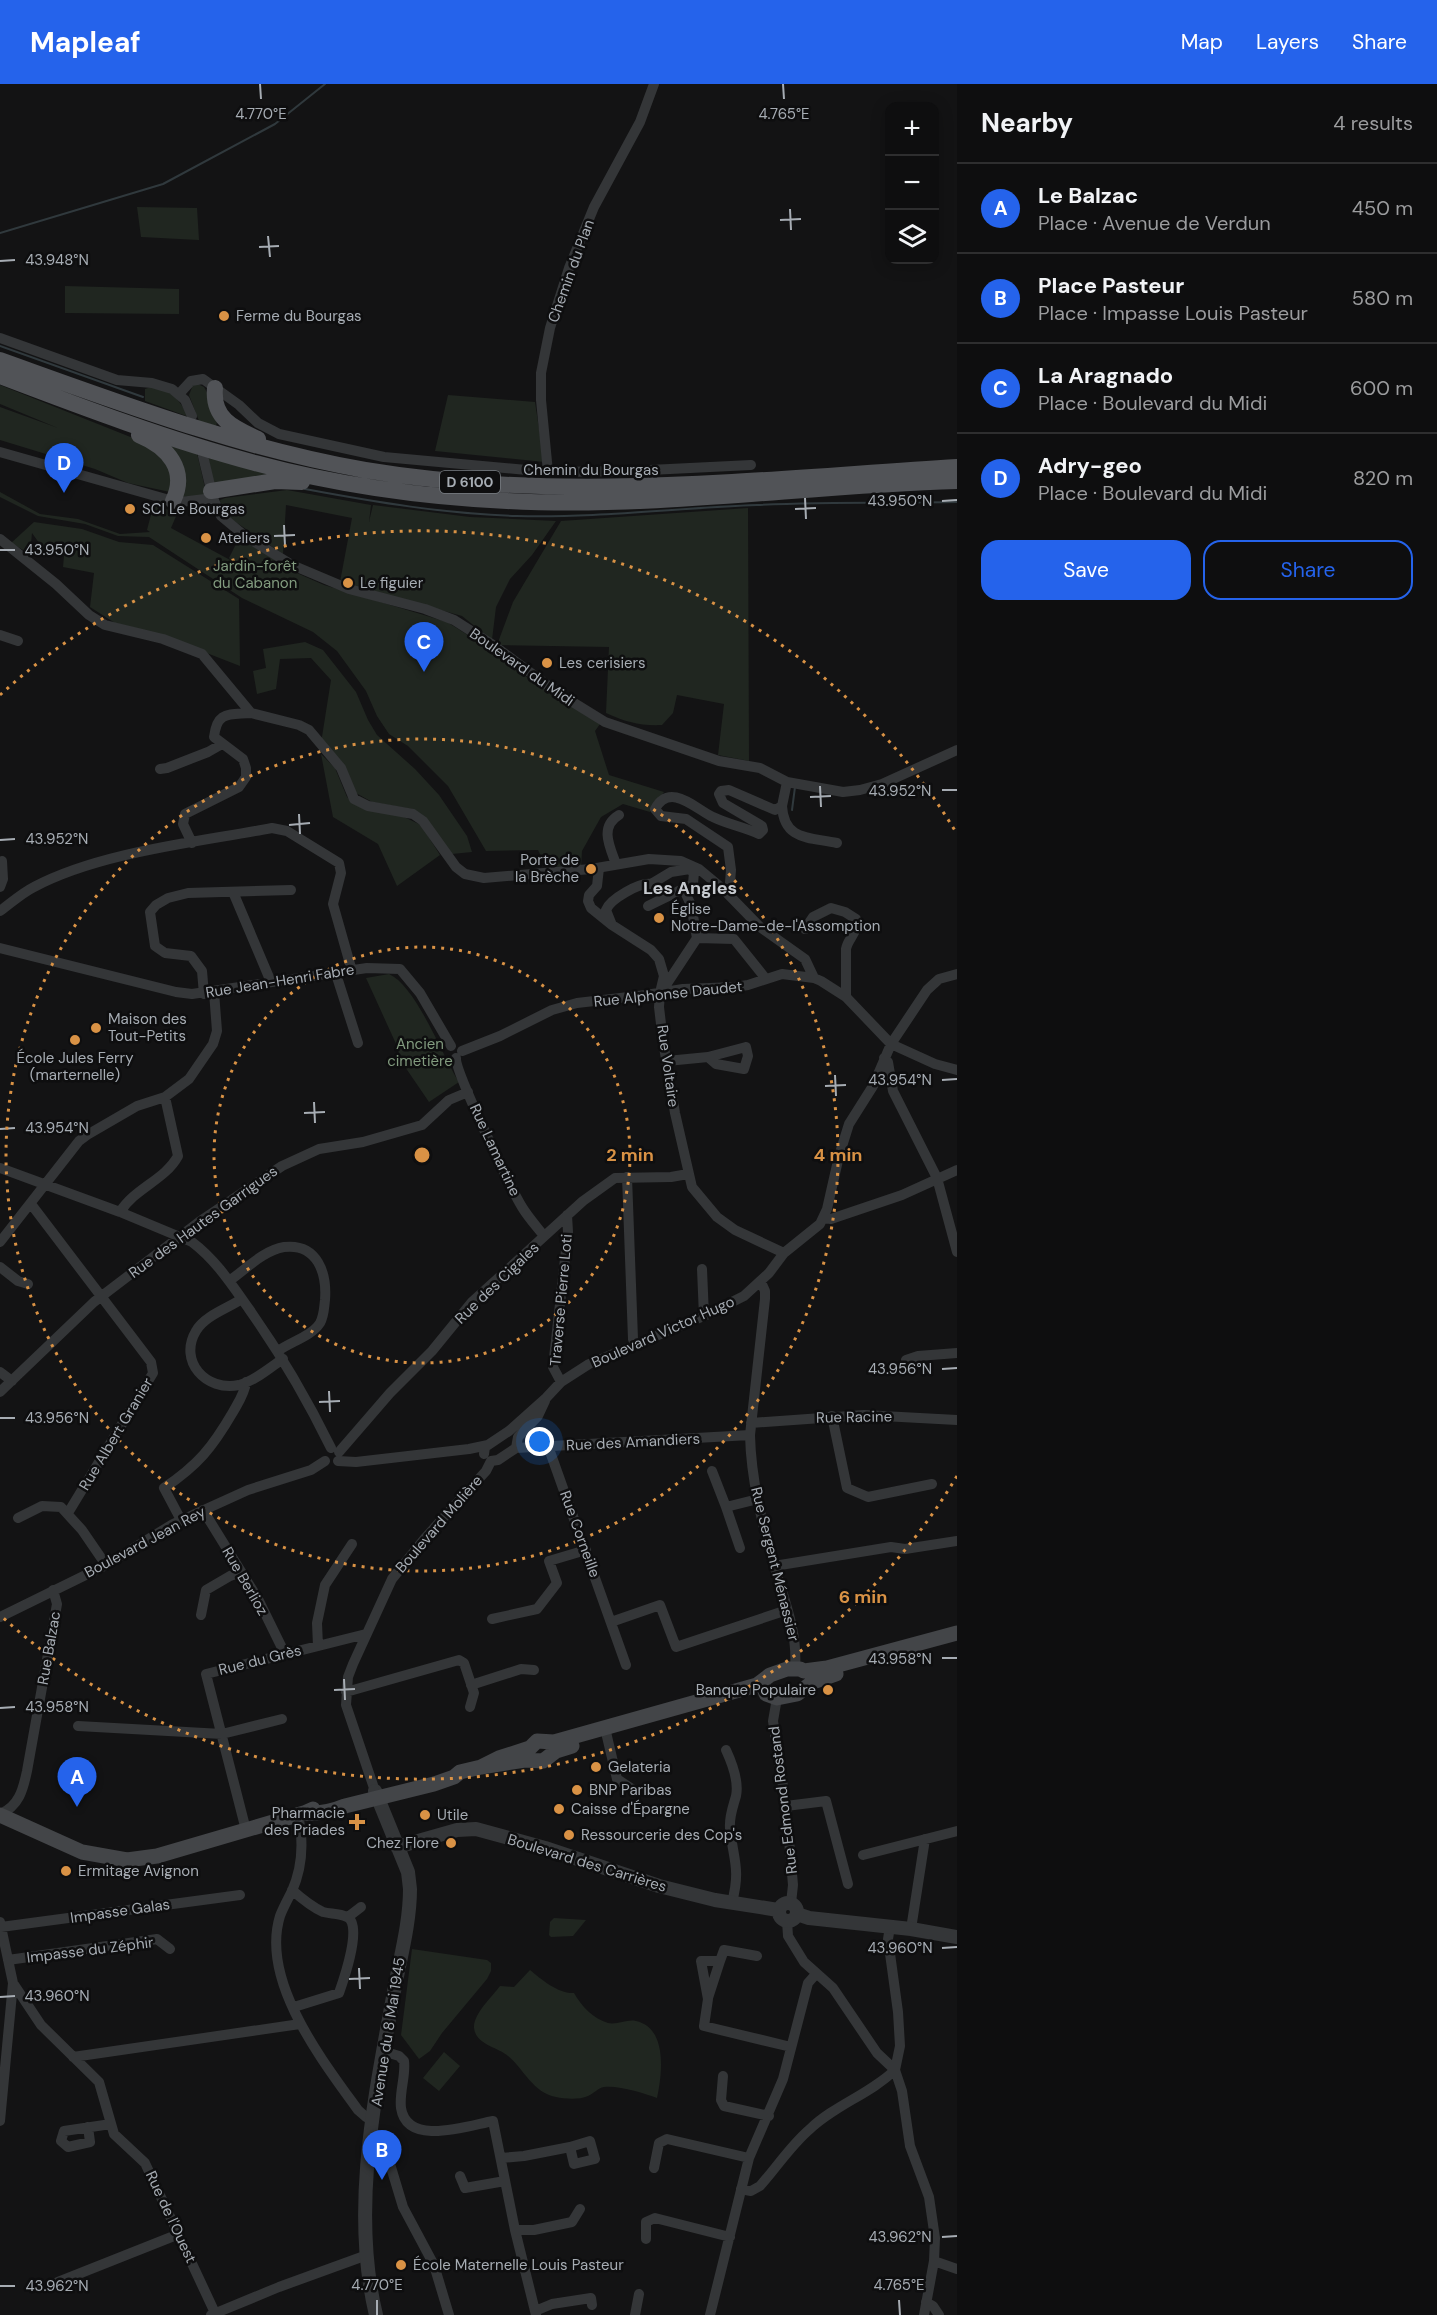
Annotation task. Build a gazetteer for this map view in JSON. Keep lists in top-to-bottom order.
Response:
{
  "streets": {
    "main road": ["D 6100"],
    "street": [
      "Chemin du Plan",
      "Chemin du Bourgas",
      "Boulevard du Midi",
      "Rue Jean-Henri Fabre",
      "Rue Alphonse Daudet",
      "Rue Voltaire",
      "Rue Lamartine",
      "Rue des Hautes Garrigues",
      "Rue des Cigales",
      "Traverse Pierre Loti",
      "Boulevard Victor Hugo",
      "Rue Racine",
      "Rue Albert Granier",
      "Rue des Amandiers",
      "Boulevard Molière",
      "Rue Corneille",
      "Boulevard Jean Rey",
      "Rue Sergent Ménassier",
      "Rue Berlioz",
      "Rue Balzac",
      "Rue du Grès",
      "Rue Edmond Rostand",
      "Boulevard des Carrières",
      "Impasse Galas",
      "Impasse du Zéphir",
      "Avenue du 8 Mai 1945",
      "Rue de l'Ouest"
    ]
  },
  "crossings": [
    ["Chemin du Plan", "Chemin du Bourgas"],
    ["Rue Jean-Henri Fabre", "Rue Alphonse Daudet"],
    ["Rue Jean-Henri Fabre", "Rue Lamartine"],
    ["Rue Alphonse Daudet", "Rue Voltaire"],
    ["Rue Alphonse Daudet", "Rue Lamartine"],
    ["Rue Voltaire", "Rue des Cigales"],
    ["Rue Voltaire", "Boulevard Victor Hugo"],
    ["Rue Lamartine", "Rue des Hautes Garrigues"],
    ["Rue Lamartine", "Rue des Cigales"],
    ["Rue des Hautes Garrigues", "Rue Albert Granier"],
    ["Rue des Cigales", "Traverse Pierre Loti"],
    ["Rue des Cigales", "Boulevard Jean Rey"],
    ["Traverse Pierre Loti", "Boulevard Victor Hugo"],
    ["Boulevard Victor Hugo", "Rue des Amandiers"],
    ["Boulevard Victor Hugo", "Boulevard Molière"],
    ["Boulevard Victor Hugo", "Rue Sergent Ménassier"],
    ["Rue Racine", "Rue Sergent Ménassier"],
    ["Rue des Amandiers", "Rue Corneille"],
    ["Rue des Amandiers", "Rue Sergent Ménassier"],
    ["Boulevard Molière", "Rue du Grès"],
    ["Boulevard Molière", "Avenue du 8 Mai 1945"],
    ["Boulevard Jean Rey", "Rue Berlioz"],
    ["Boulevard Jean Rey", "Rue Balzac"],
    ["Rue Berlioz", "Rue du Grès"],
    ["Rue Edmond Rostand", "Boulevard des Carrières"],
    ["Boulevard des Carrières", "Avenue du 8 Mai 1945"]
  ],
  "districts": ["Les Angles"],
  "parks": ["Jardin-forêt du Cabanon", "Ancien cimetière"],
  "places": {
    "other": [
      "Ferme du Bourgas",
      "SCI Le Bourgas",
      "Ateliers",
      "Le figuier",
      "Les cerisiers",
      "Porte de la Brèche",
      "Église Notre-Dame-de-l'Assomption",
      "Maison des Tout-Petits",
      "École Jules Ferry (marternelle)",
      "Banque Populaire",
      "Gelateria",
      "BNP Paribas",
      "Caisse d'Épargne",
      "Utile",
      "Ressourcerie des Cop's",
      "Chez Flore",
      "Ermitage Avignon",
      "École Maternelle Louis Pasteur"
    ],
    "health": ["Pharmacie des Priades"]
  },
  "page": {
    "header": "Mapleaf",
    "nav": ["Map", "Layers", "Share"],
    "heading": ["Nearby", "4 results"],
    "map_buttons": ["+", "−"],
    "list": [
      {
        "mark": "A",
        "name": "Le Balzac",
        "note": "Place · Avenue de Verdun",
        "value": "450 m"
      },
      {
        "mark": "B",
        "name": "Place Pasteur",
        "note": "Place · Impasse Louis Pasteur",
        "value": "580 m"
      },
      {
        "mark": "C",
        "name": "La Aragnado",
        "note": "Place · Boulevard du Midi",
        "value": "600 m"
      },
      {
        "mark": "D",
        "name": "Adry-geo",
        "note": "Place · Boulevard du Midi",
        "value": "820 m"
      }
    ],
    "pins": [
      "D",
      "C",
      "A",
      "B"
    ],
    "buttons": ["Save", "Share"]
  },
  "coordinates": [
    "4.770°E",
    "4.765°E",
    "43.948°N",
    "43.950°N",
    "43.952°N",
    "43.954°N",
    "43.956°N",
    "43.958°N",
    "43.960°N",
    "43.962°N"
  ],
  "rings": ["2 min", "4 min", "6 min"]
}
